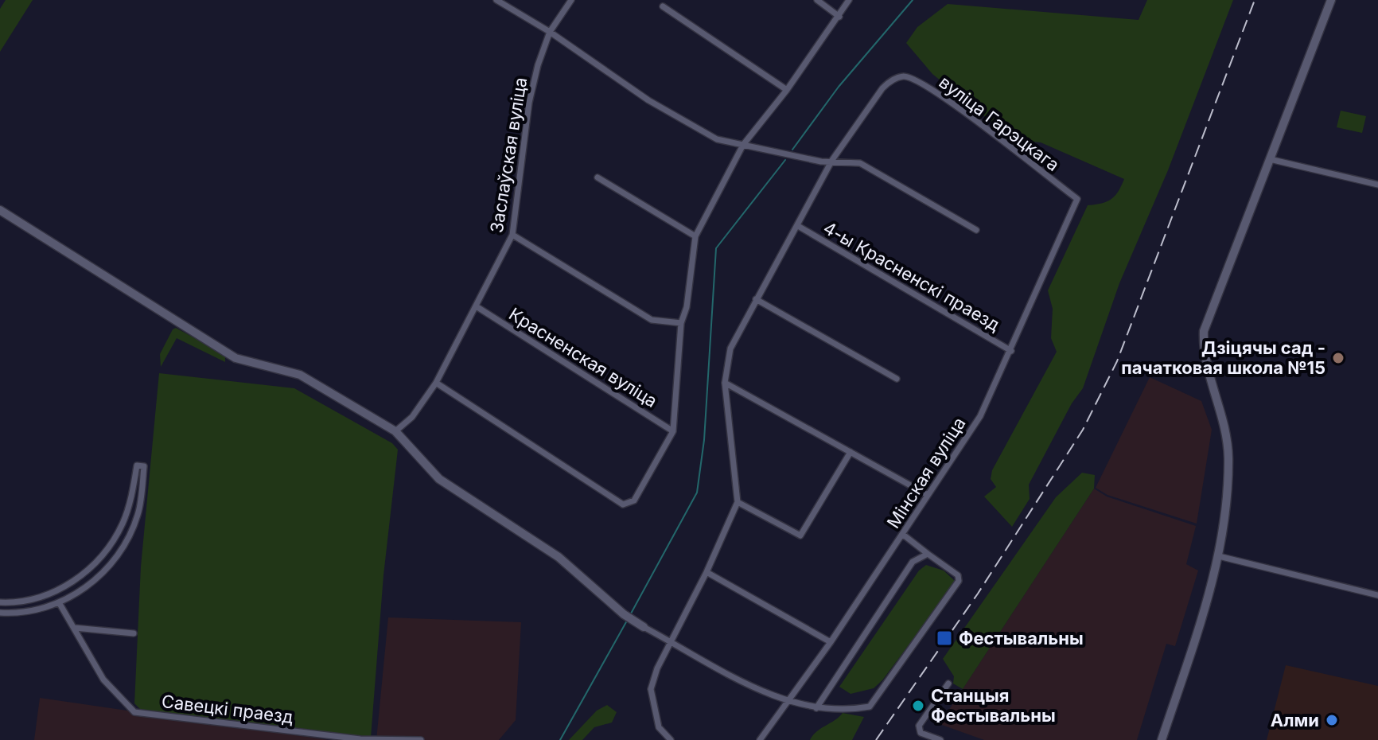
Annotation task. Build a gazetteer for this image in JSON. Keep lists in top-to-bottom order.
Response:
{
  "streets": {
    "street": [
      "вуліца Гарэцкага",
      "Заслаўская вуліца",
      "4-ы Красненскі праезд",
      "Красненская вуліца",
      "Мінская вуліца",
      "Савецкі праезд"
    ]
  },
  "crossings": [
    ["вуліца Гарэцкага", "Мінская вуліца"],
    ["Заслаўская вуліца", "Красненская вуліца"],
    ["4-ы Красненскі праезд", "Мінская вуліца"]
  ],
  "places": {
    "other": ["Дзіцячы сад - пачатковая школа №15", "Станцыя Фестывальны", "Алми"],
    "transit": ["Фестывальны"]
  }
}
